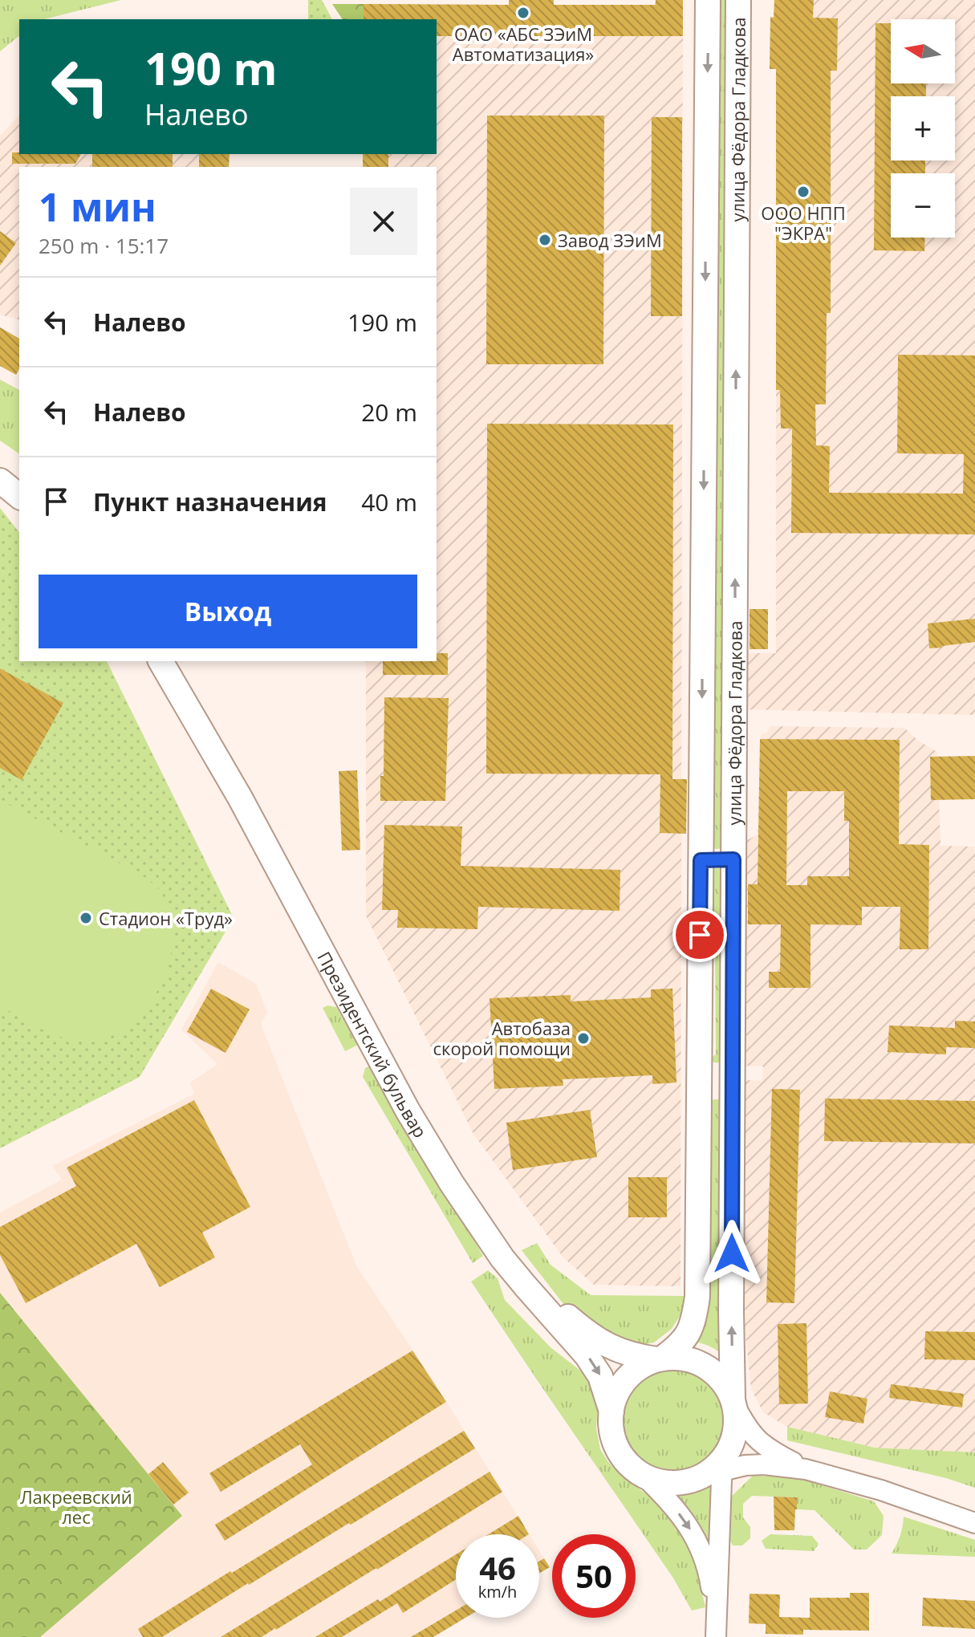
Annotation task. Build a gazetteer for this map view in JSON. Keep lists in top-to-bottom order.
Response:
{
  "streets": {
    "main road": ["улица Фёдора Гладкова", "Президентский бульвар"]
  },
  "crossings": [
    ["улица Фёдора Гладкова", "Президентский бульвар"]
  ],
  "parks": ["Лакреевский лес"],
  "places": [
    "ОАО «АБС ЗЭиМ Автоматизация»",
    "ООО НПП \"ЭКРА\"",
    "Завод ЗЭиМ",
    "Стадион «Труд»",
    "Автобаза скорой помощи"
  ],
  "north": "left",
  "page": {
    "map_buttons": ["+", "−"],
    "turn": ["190 m", "Налево"],
    "heading": ["1 мин", "250 m · 15:17"],
    "list": [
      {
        "name": "Налево",
        "value": "190 m"
      },
      {
        "name": "Налево",
        "value": "20 m"
      },
      {
        "name": "Пункт назначения",
        "value": "40 m"
      }
    ],
    "buttons": "Выход",
    "speed": "46 km/h",
    "limit": "50"
  }
}
